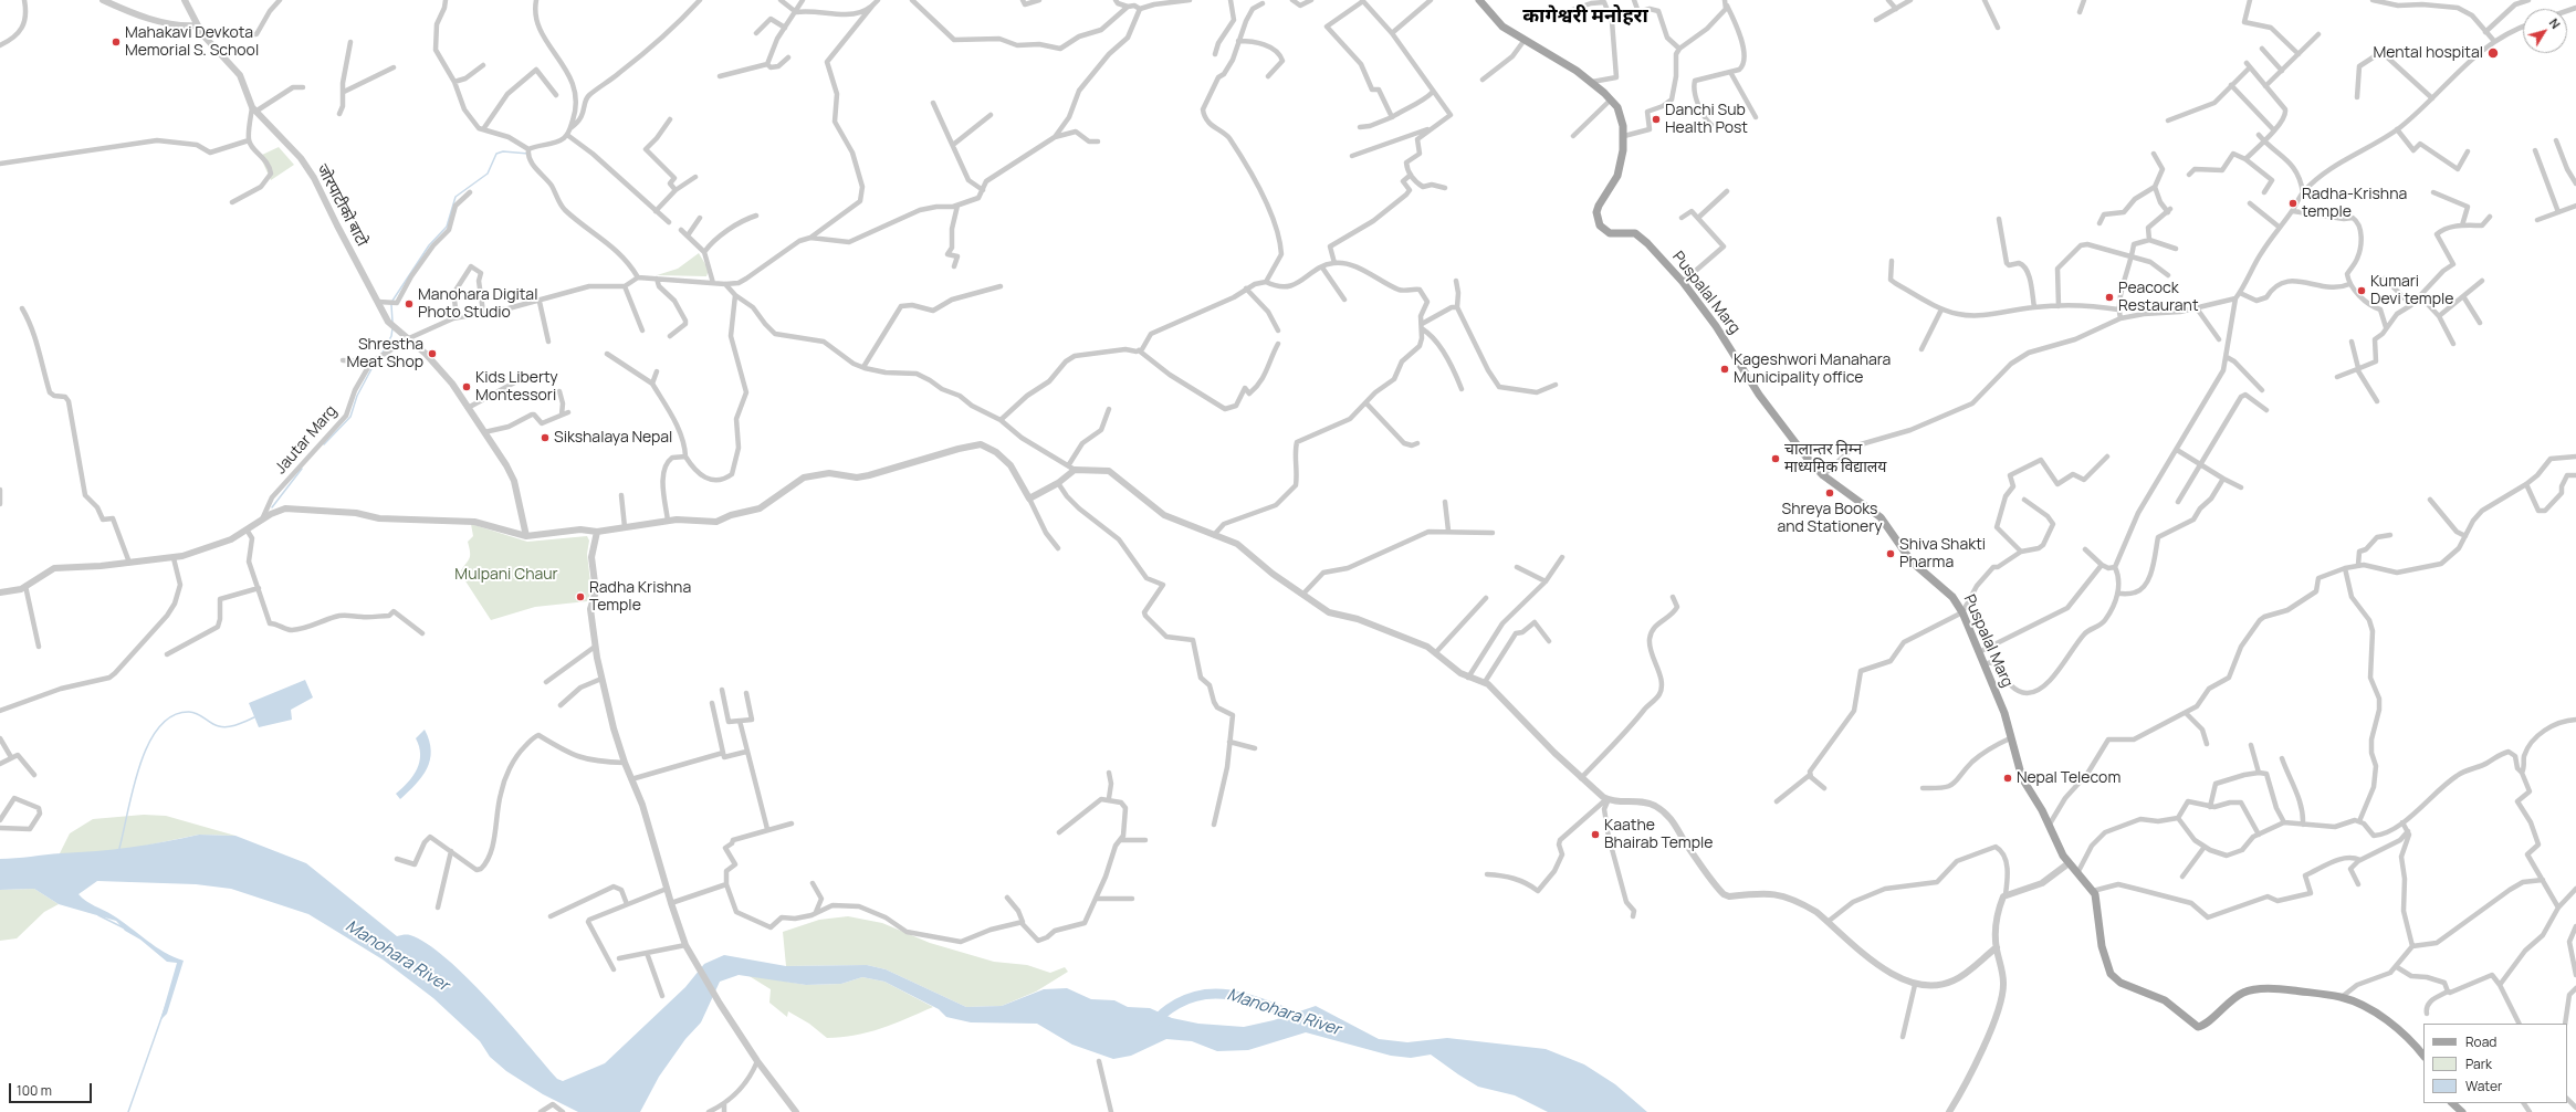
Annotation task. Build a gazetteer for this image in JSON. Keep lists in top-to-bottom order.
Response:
{
  "streets": {
    "main road": ["Puspalal Marg"],
    "street": ["जोरपाटीको बाटो", "Jautar Marg"]
  },
  "crossings": [
    ["जोरपाटीको बाटो", "Jautar Marg"]
  ],
  "districts": ["कागेश्वरी मनोहरा"],
  "water": ["Manohara River"],
  "parks": ["Mulpani Chaur"],
  "places": [
    "Mahakavi Devkota Memorial S. School",
    "Mental hospital",
    "Danchi Sub Health Post",
    "Radha-Krishna temple",
    "Kumari Devi temple",
    "Peacock Restaurant",
    "Manohara Digital Photo Studio",
    "Shrestha Meat Shop",
    "Kageshwori Manahara Municipality office",
    "Kids Liberty Montessori",
    "Sikshalaya Nepal",
    "चालान्तर निम्न माध्यमिक विद्यालय",
    "Shreya Books and Stationery",
    "Shiva Shakti Pharma",
    "Radha Krishna Temple",
    "Nepal Telecom",
    "Kaathe Bhairab Temple"
  ],
  "legend": ["Road", "Park", "Water"],
  "scale_bar": "100 m",
  "north": "top right"
}
